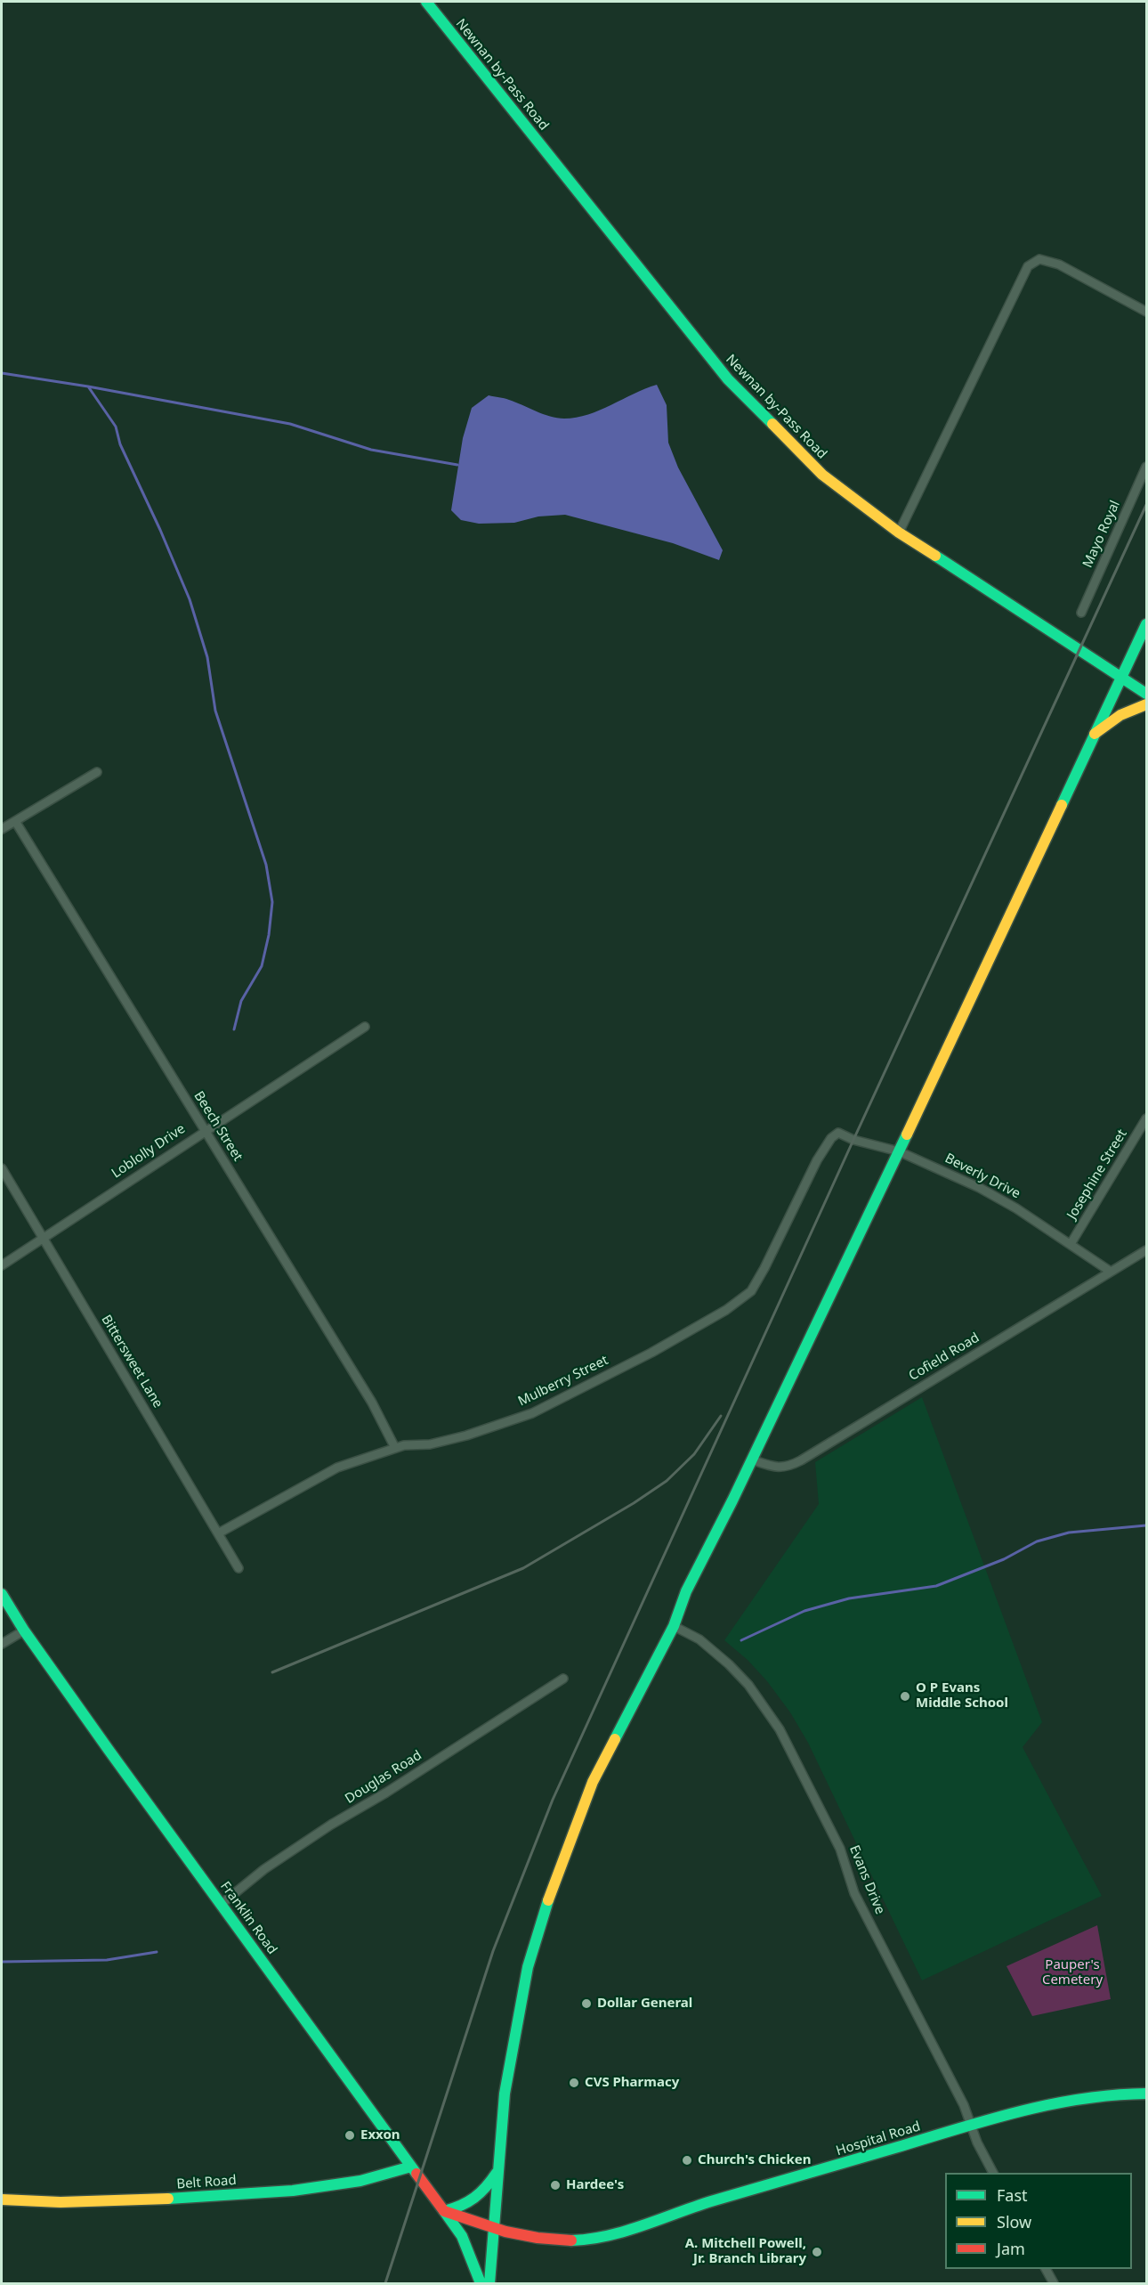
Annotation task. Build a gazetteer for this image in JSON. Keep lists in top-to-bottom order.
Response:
{
  "streets": {
    "main road": [
      "Newnan by-Pass Road",
      "Franklin Road",
      "Hospital Road",
      "Belt Road"
    ],
    "street": [
      "Mayo Royal",
      "Beech Street",
      "Loblolly Drive",
      "Josephine Street",
      "Beverly Drive",
      "Cofield Road",
      "Bittersweet Lane",
      "Mulberry Street",
      "Douglas Road",
      "Evans Drive"
    ]
  },
  "crossings": [
    ["Beech Street", "Loblolly Drive"],
    ["Beech Street", "Mulberry Street"],
    ["Loblolly Drive", "Bittersweet Lane"],
    ["Josephine Street", "Beverly Drive"],
    ["Beverly Drive", "Cofield Road"],
    ["Beverly Drive", "Mulberry Street"],
    ["Bittersweet Lane", "Mulberry Street"],
    ["Douglas Road", "Franklin Road"],
    ["Evans Drive", "Hospital Road"],
    ["Franklin Road", "Belt Road"]
  ],
  "parks": ["Pauper's Cemetery"],
  "places": [
    "O P Evans Middle School",
    "Dollar General",
    "CVS Pharmacy",
    "Exxon",
    "Church's Chicken",
    "Hardee's",
    "A. Mitchell Powell, Jr. Branch Library"
  ],
  "legend": ["Fast", "Slow", "Jam"]
}
